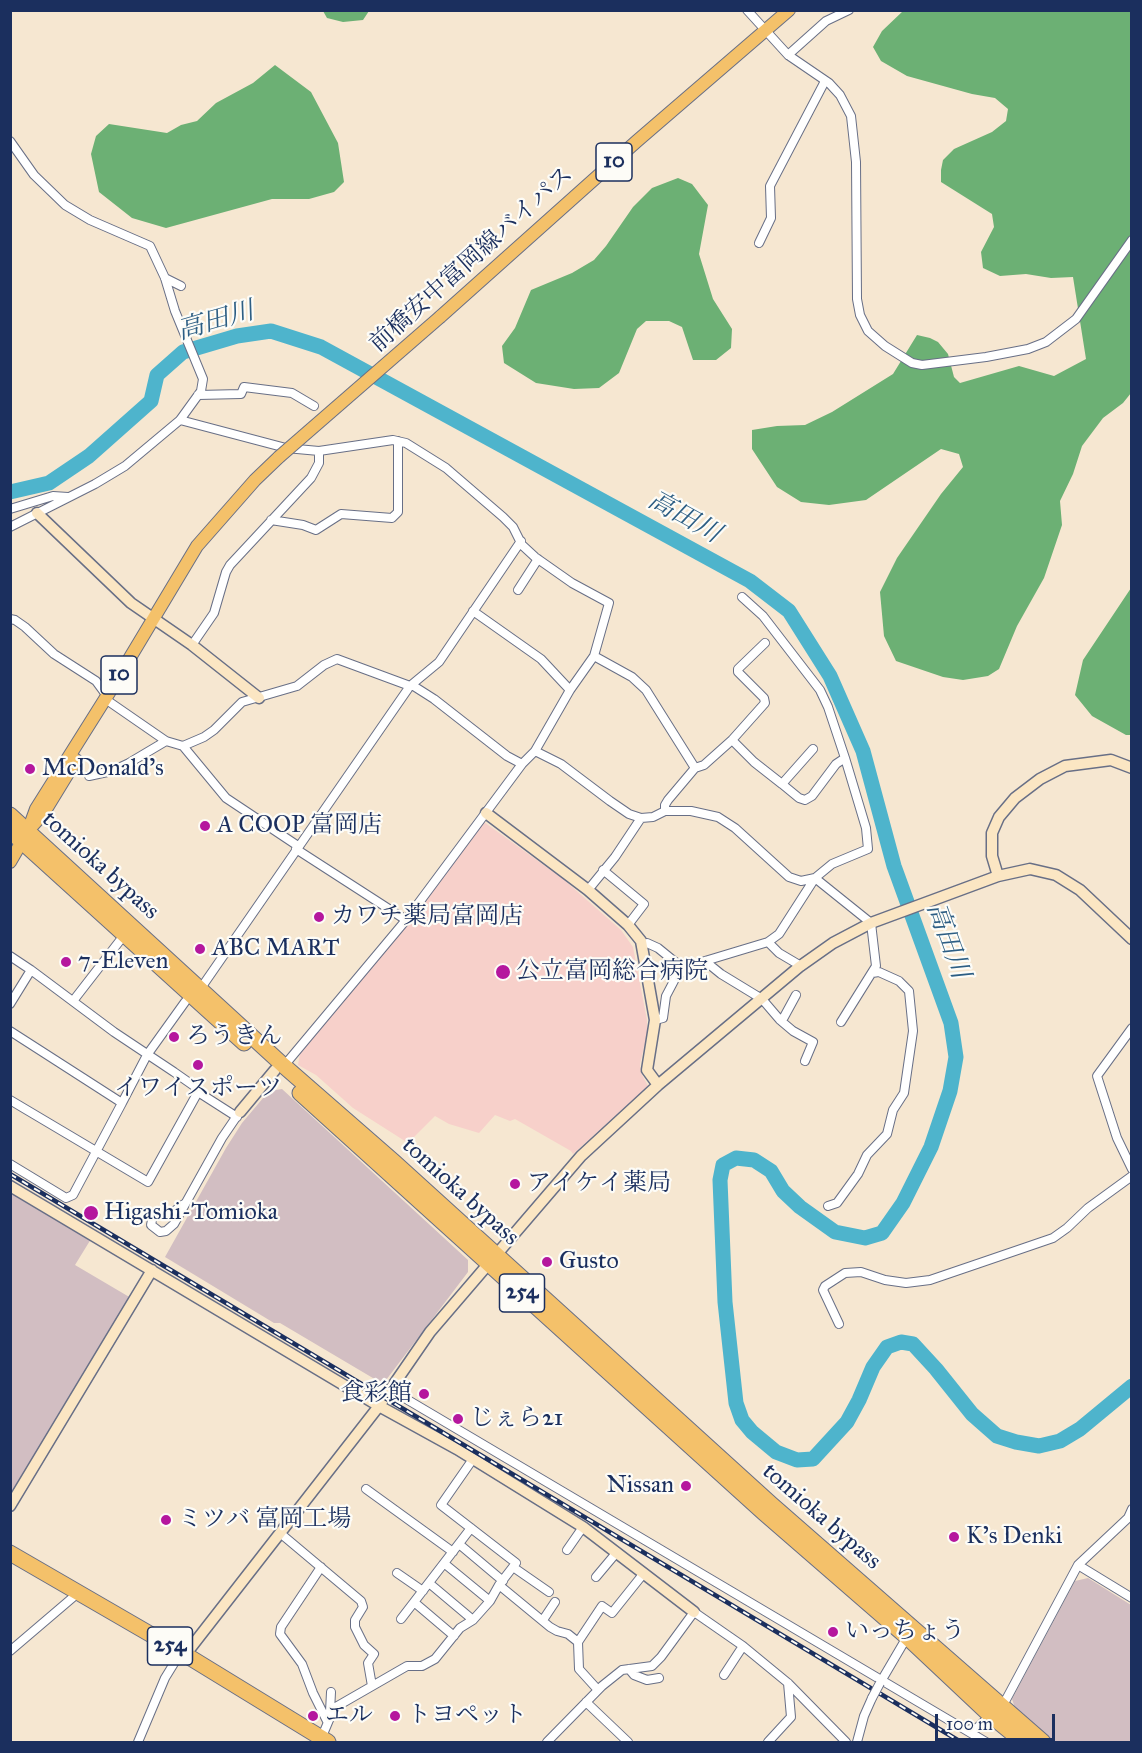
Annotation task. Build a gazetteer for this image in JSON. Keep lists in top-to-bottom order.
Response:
{
  "streets": {
    "highway": ["tomioka bypass", "254"],
    "main road": ["10", "前橋安中富岡線バイパス"]
  },
  "crossings": [
    ["前橋安中富岡線バイパス", "tomioka bypass"]
  ],
  "water": ["高田川"],
  "places": [
    "McDonald's",
    "A COOP 富岡店",
    "カワチ薬局富岡店",
    "ABC MART",
    "7-Eleven",
    "公立富岡総合病院",
    "ろうきん",
    "イワイスポーツ",
    "アイケイ薬局",
    "Higashi-Tomioka",
    "Gusto",
    "食彩館",
    "じぇら21",
    "Nissan",
    "ミツバ 富岡工場",
    "K's Denki",
    "いっちょう",
    "エル",
    "トヨペット"
  ],
  "scale_bar": "100 m"
}
